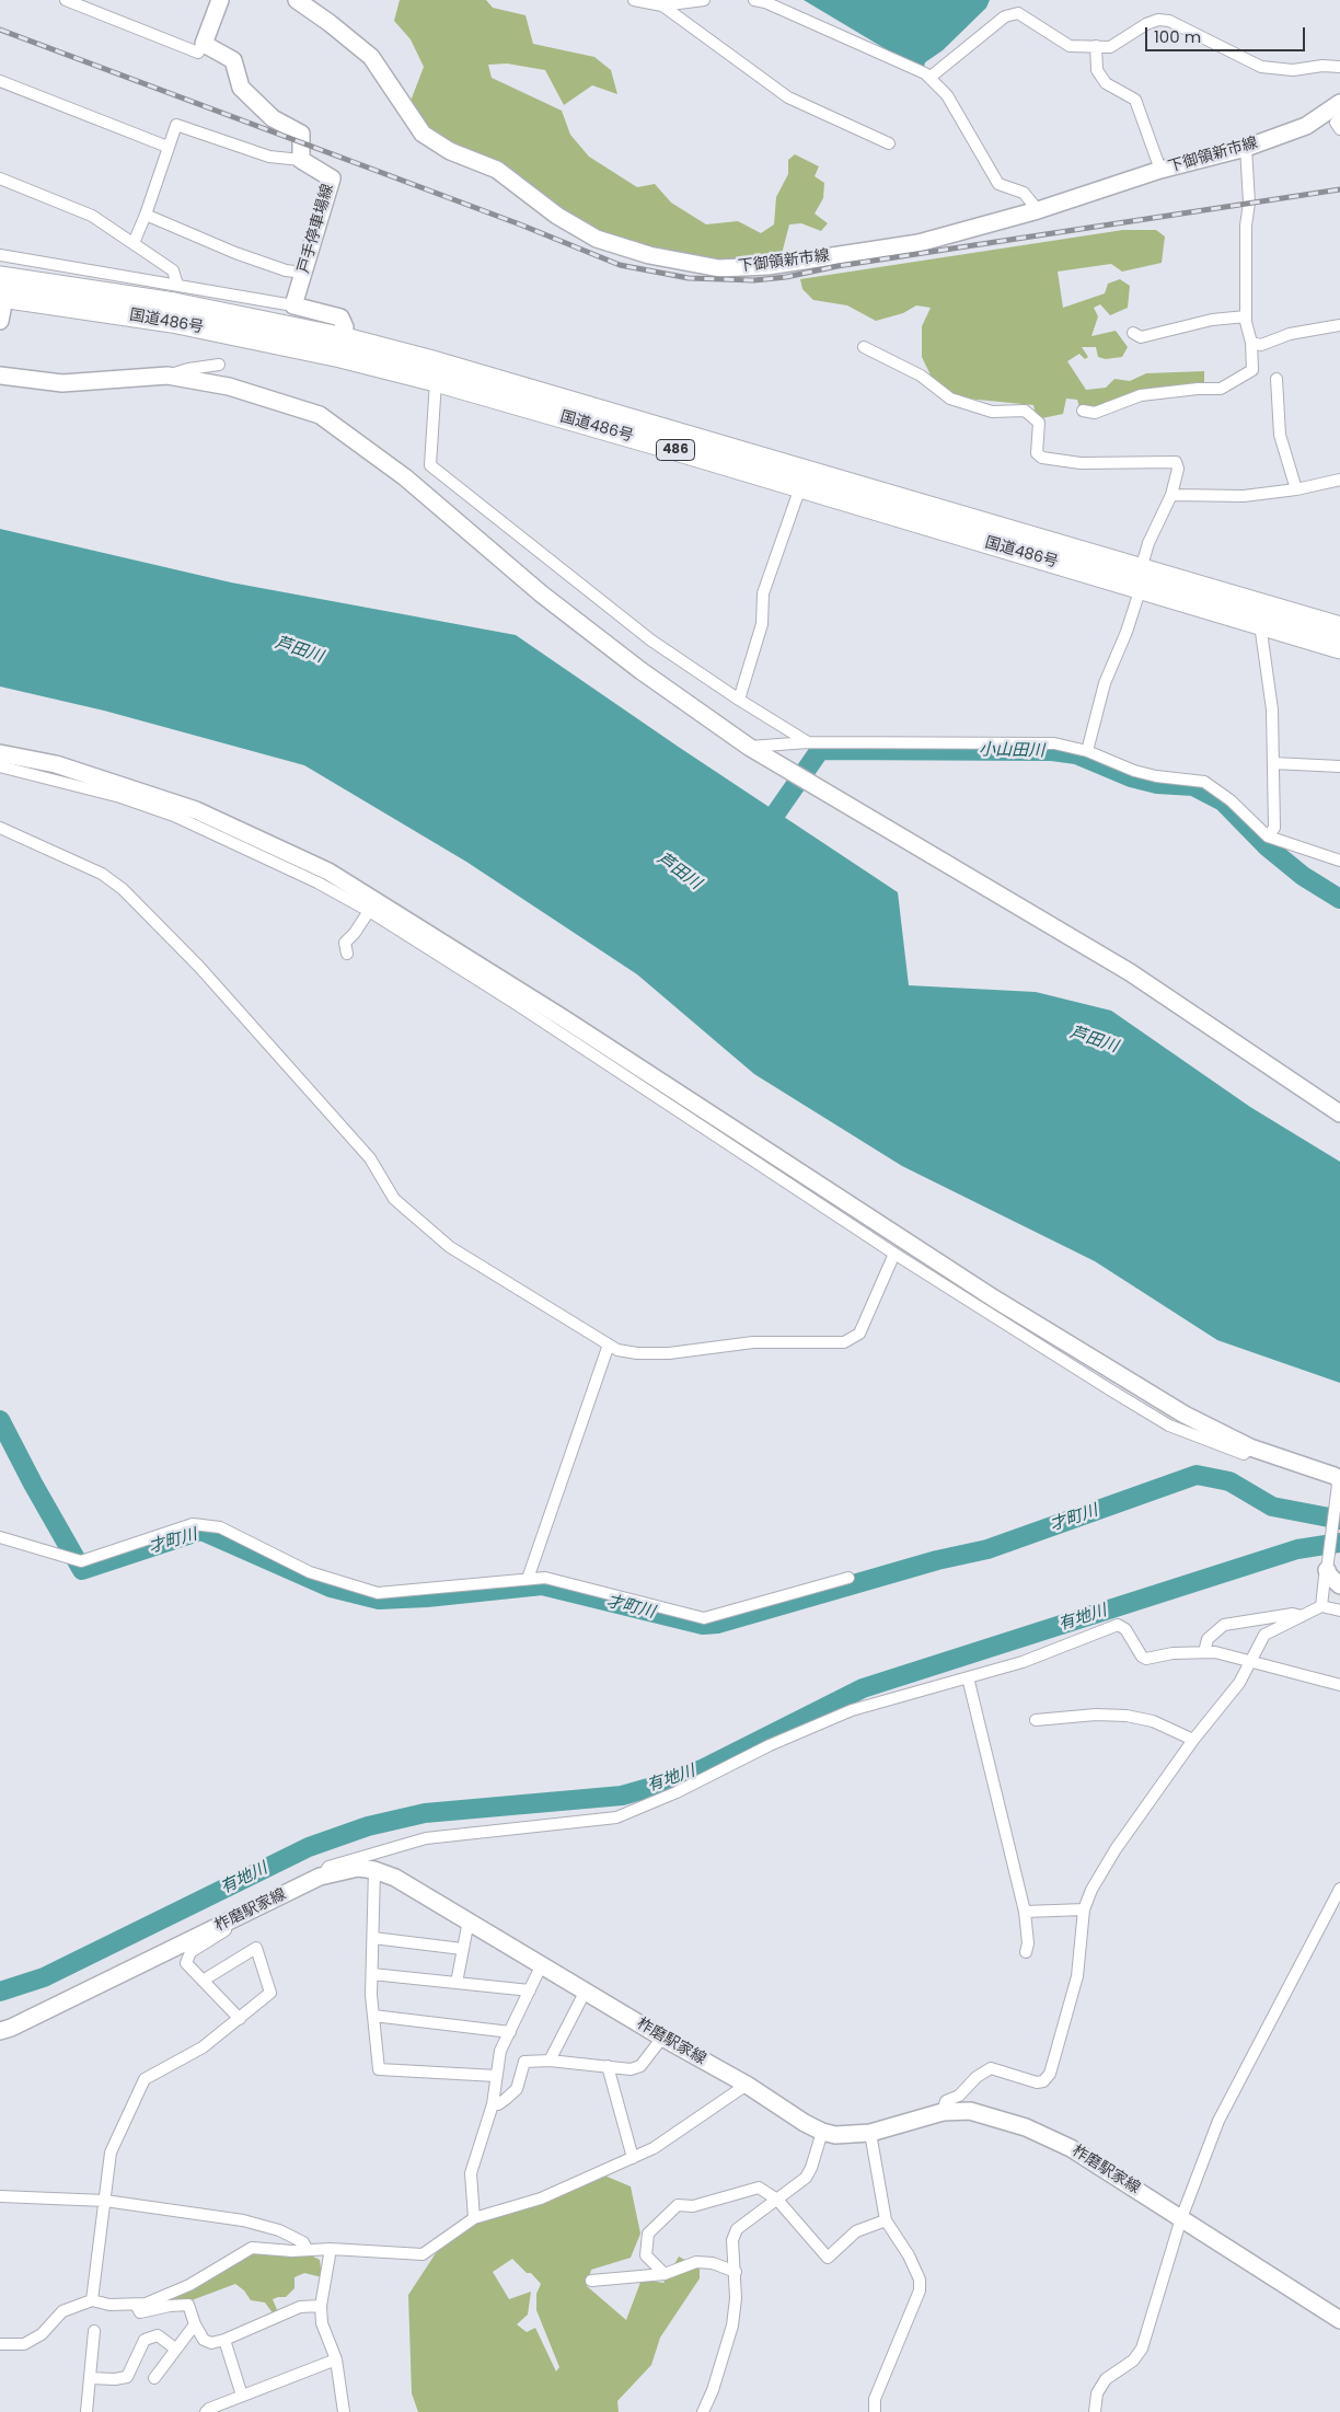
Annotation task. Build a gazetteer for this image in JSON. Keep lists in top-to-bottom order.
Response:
{
  "streets": {
    "highway": ["国道486号", "486"],
    "main road": ["下御領新市線", "戸手停車場線", "柞磨駅家線"]
  },
  "water": [
    "芦田川",
    "小山田川",
    "才町川",
    "有地川"
  ],
  "scale_bar": "100 m"
}
